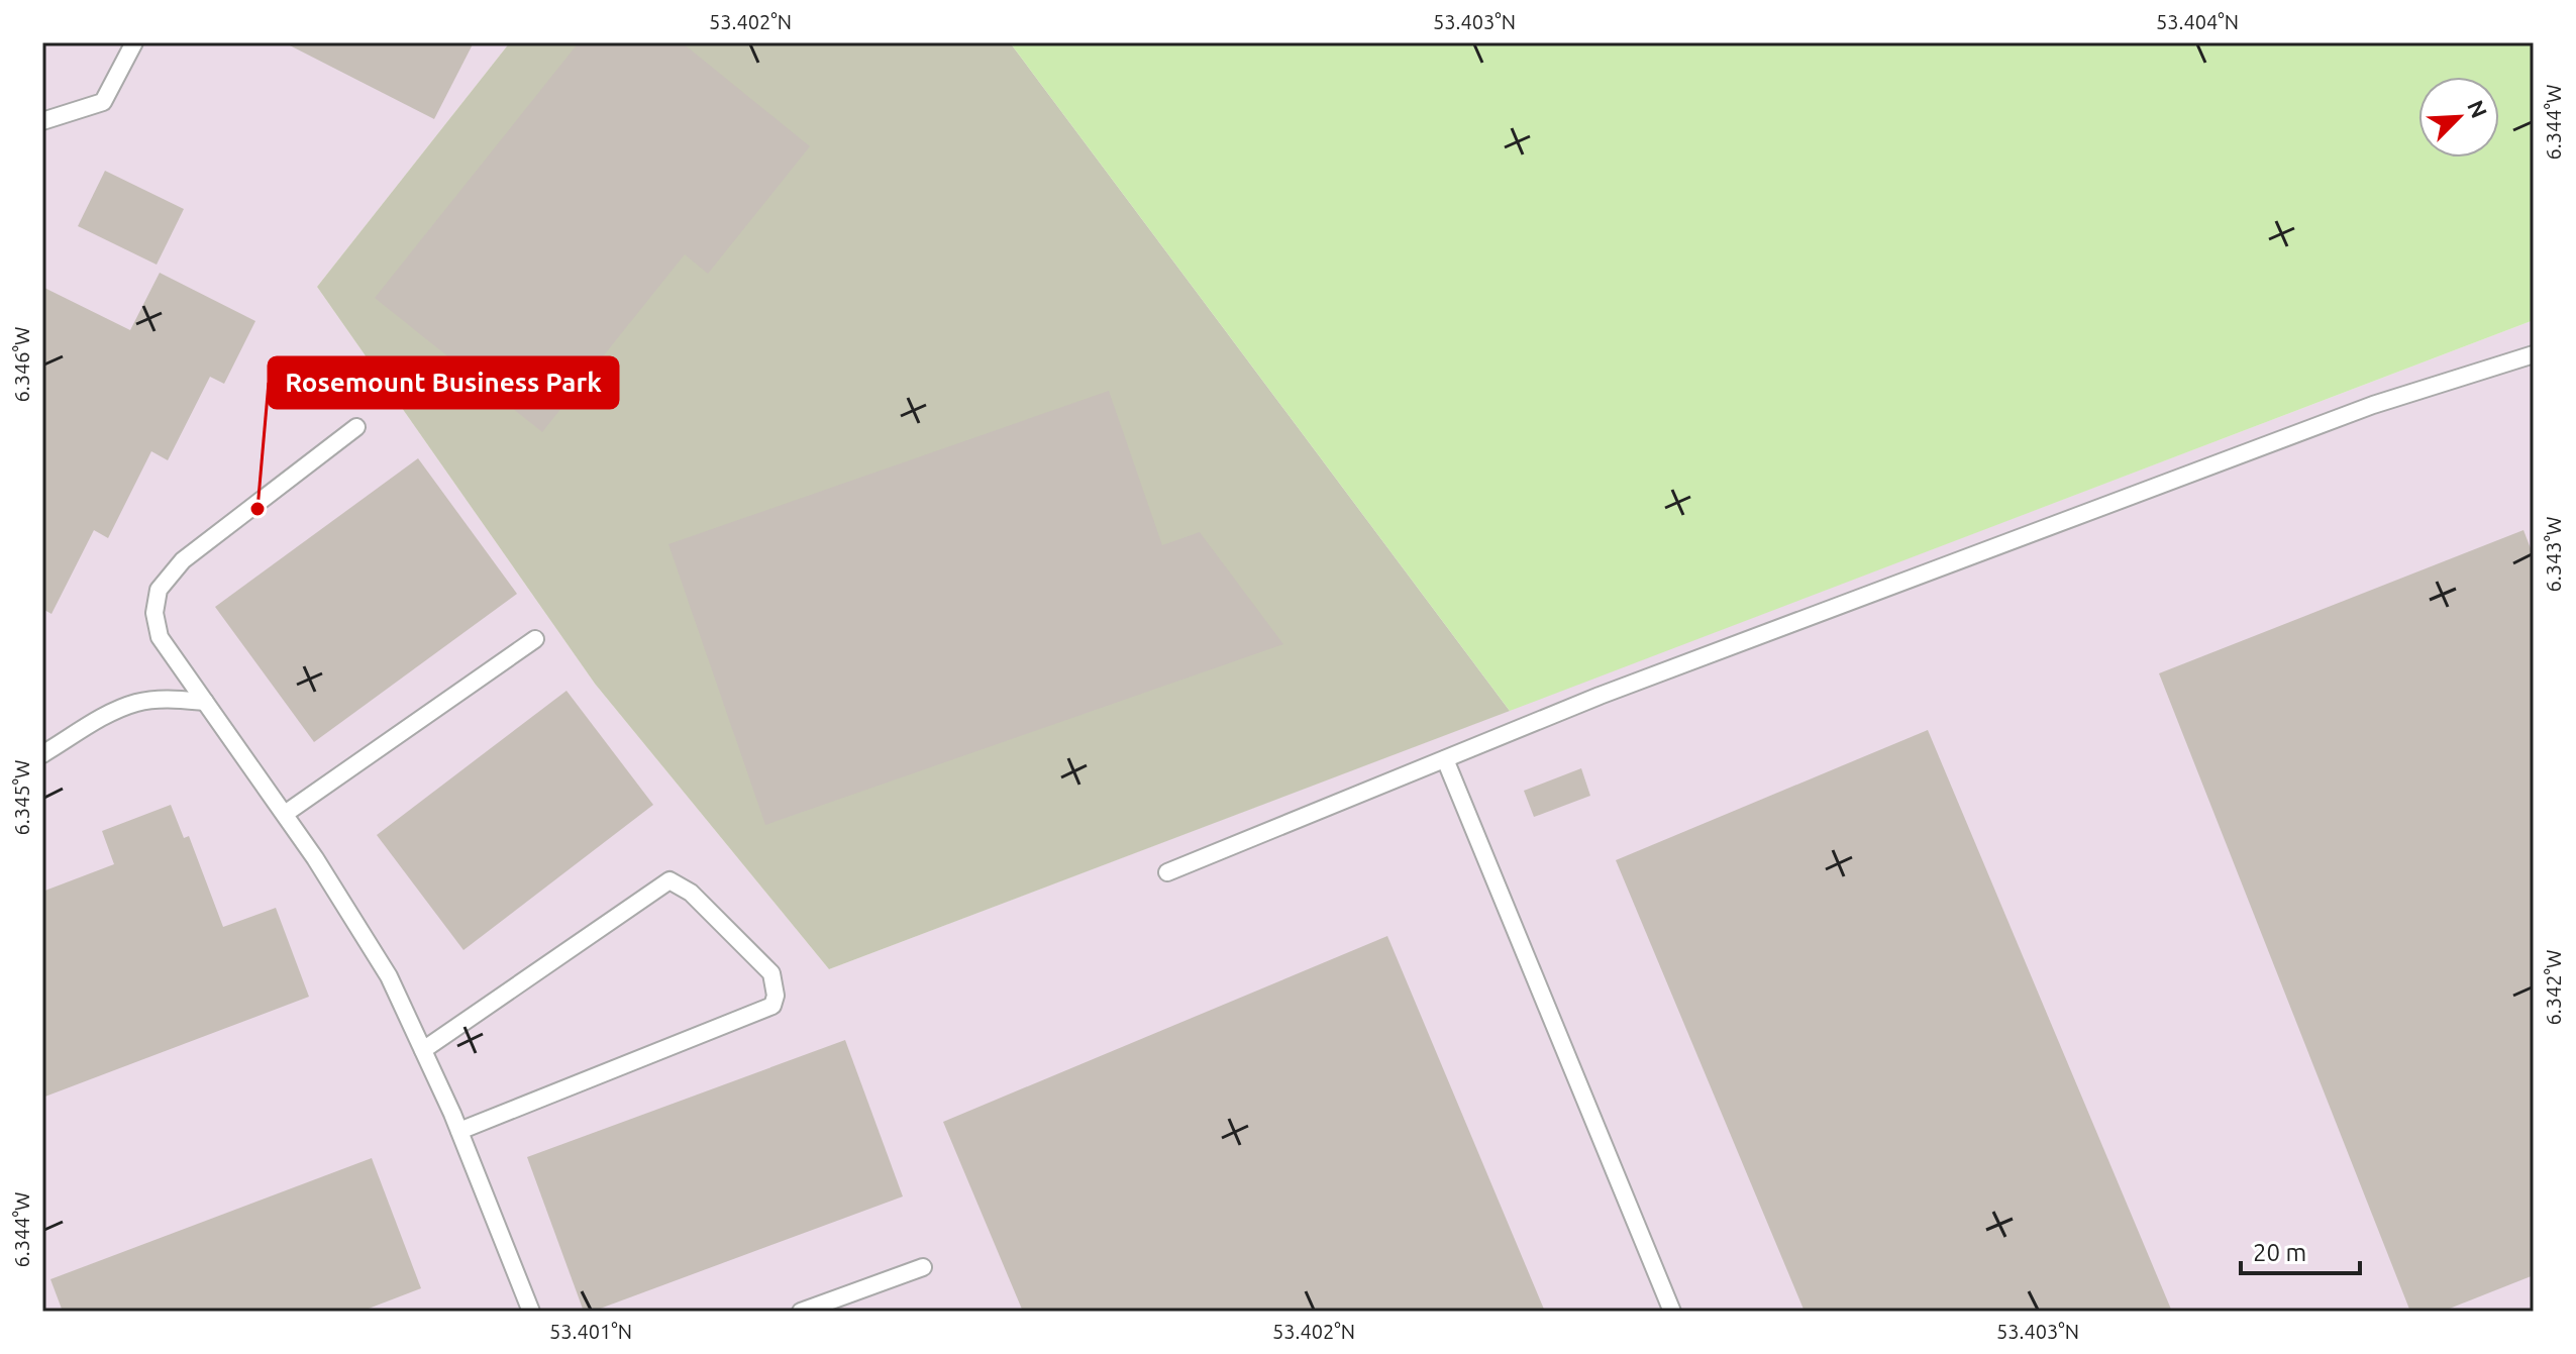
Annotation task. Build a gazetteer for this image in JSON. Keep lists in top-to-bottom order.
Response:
{
  "places": ["Rosemount Business Park"],
  "scale_bar": "20 m",
  "north": "top right",
  "coordinates": [
    "53.402°N",
    "53.403°N",
    "53.404°N",
    "6.344°W",
    "6.346°W",
    "6.343°W",
    "6.345°W",
    "6.342°W",
    "53.401°N"
  ]
}
